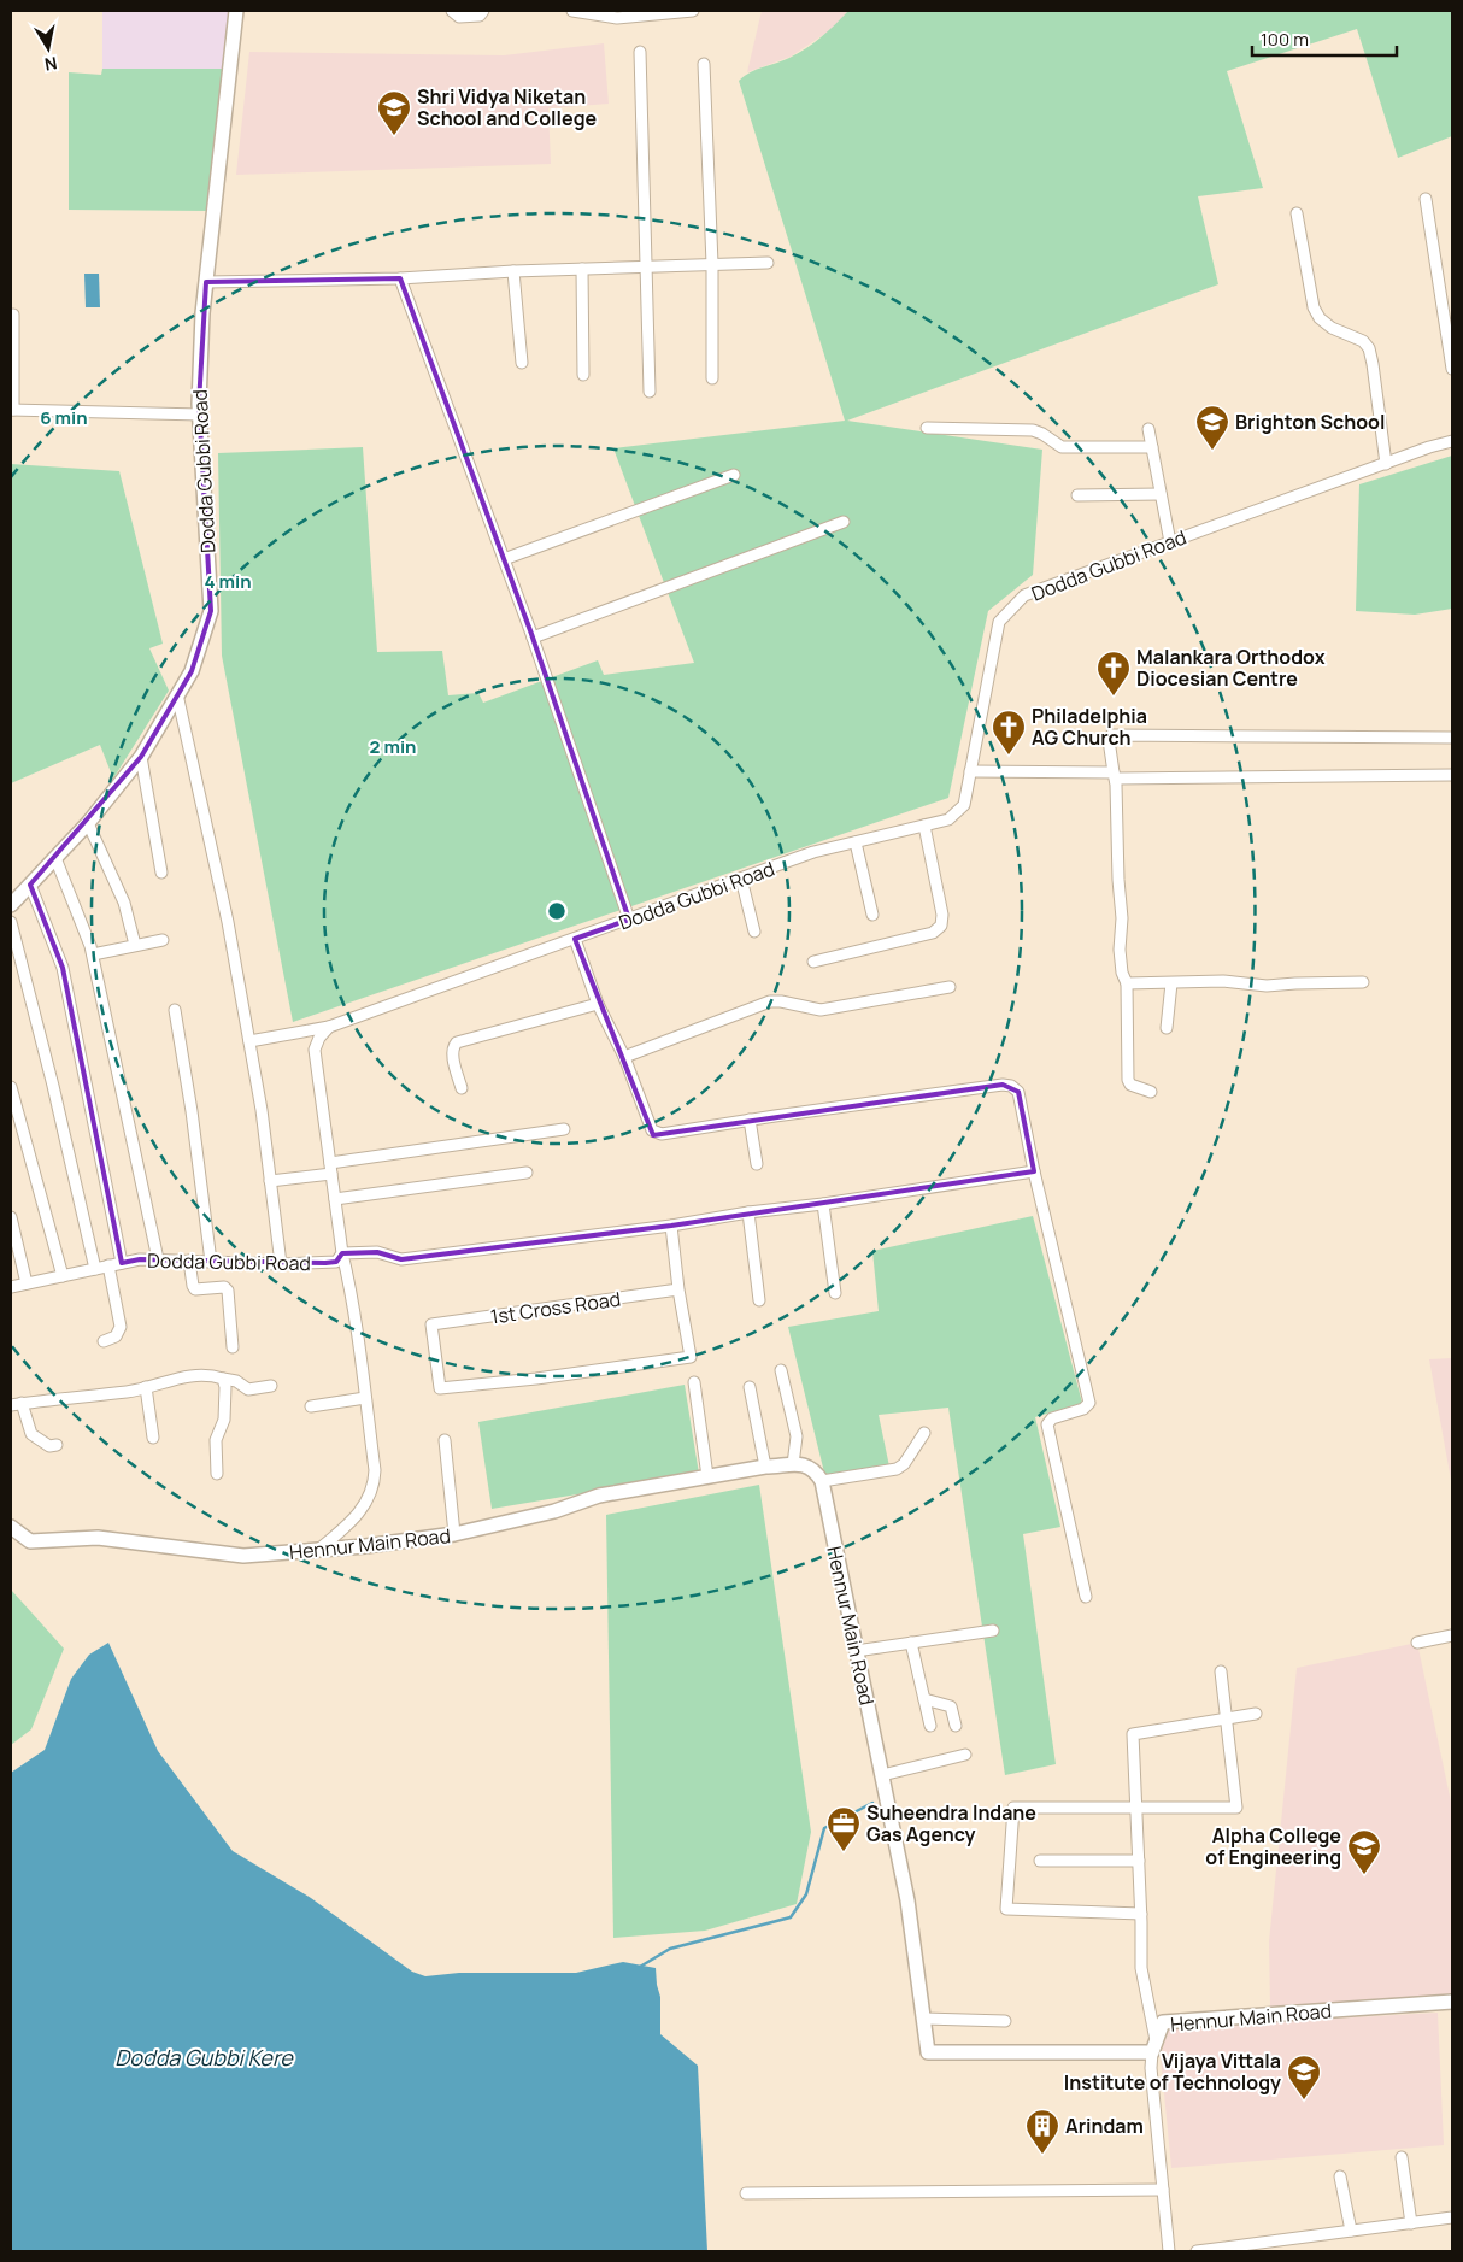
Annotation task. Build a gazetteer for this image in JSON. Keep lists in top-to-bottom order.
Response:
{
  "streets": {
    "main road": ["Dodda Gubbi Road", "Hennur Main Road"],
    "street": ["1st Cross Road"]
  },
  "water": ["Dodda Gubbi Kere"],
  "places": {
    "school or university": [
      "Shri Vidya Niketan School and College",
      "Brighton School",
      "Alpha College of Engineering",
      "Vijaya Vittala Institute of Technology"
    ],
    "church": ["Malankara Orthodox Diocesian Centre", "Philadelphia AG Church"],
    "office": ["Suheendra Indane Gas Agency"],
    "building": ["Arindam"]
  },
  "scale_bar": "100 m",
  "north": "bottom",
  "rings": ["6 min", "4 min", "2 min"]
}
